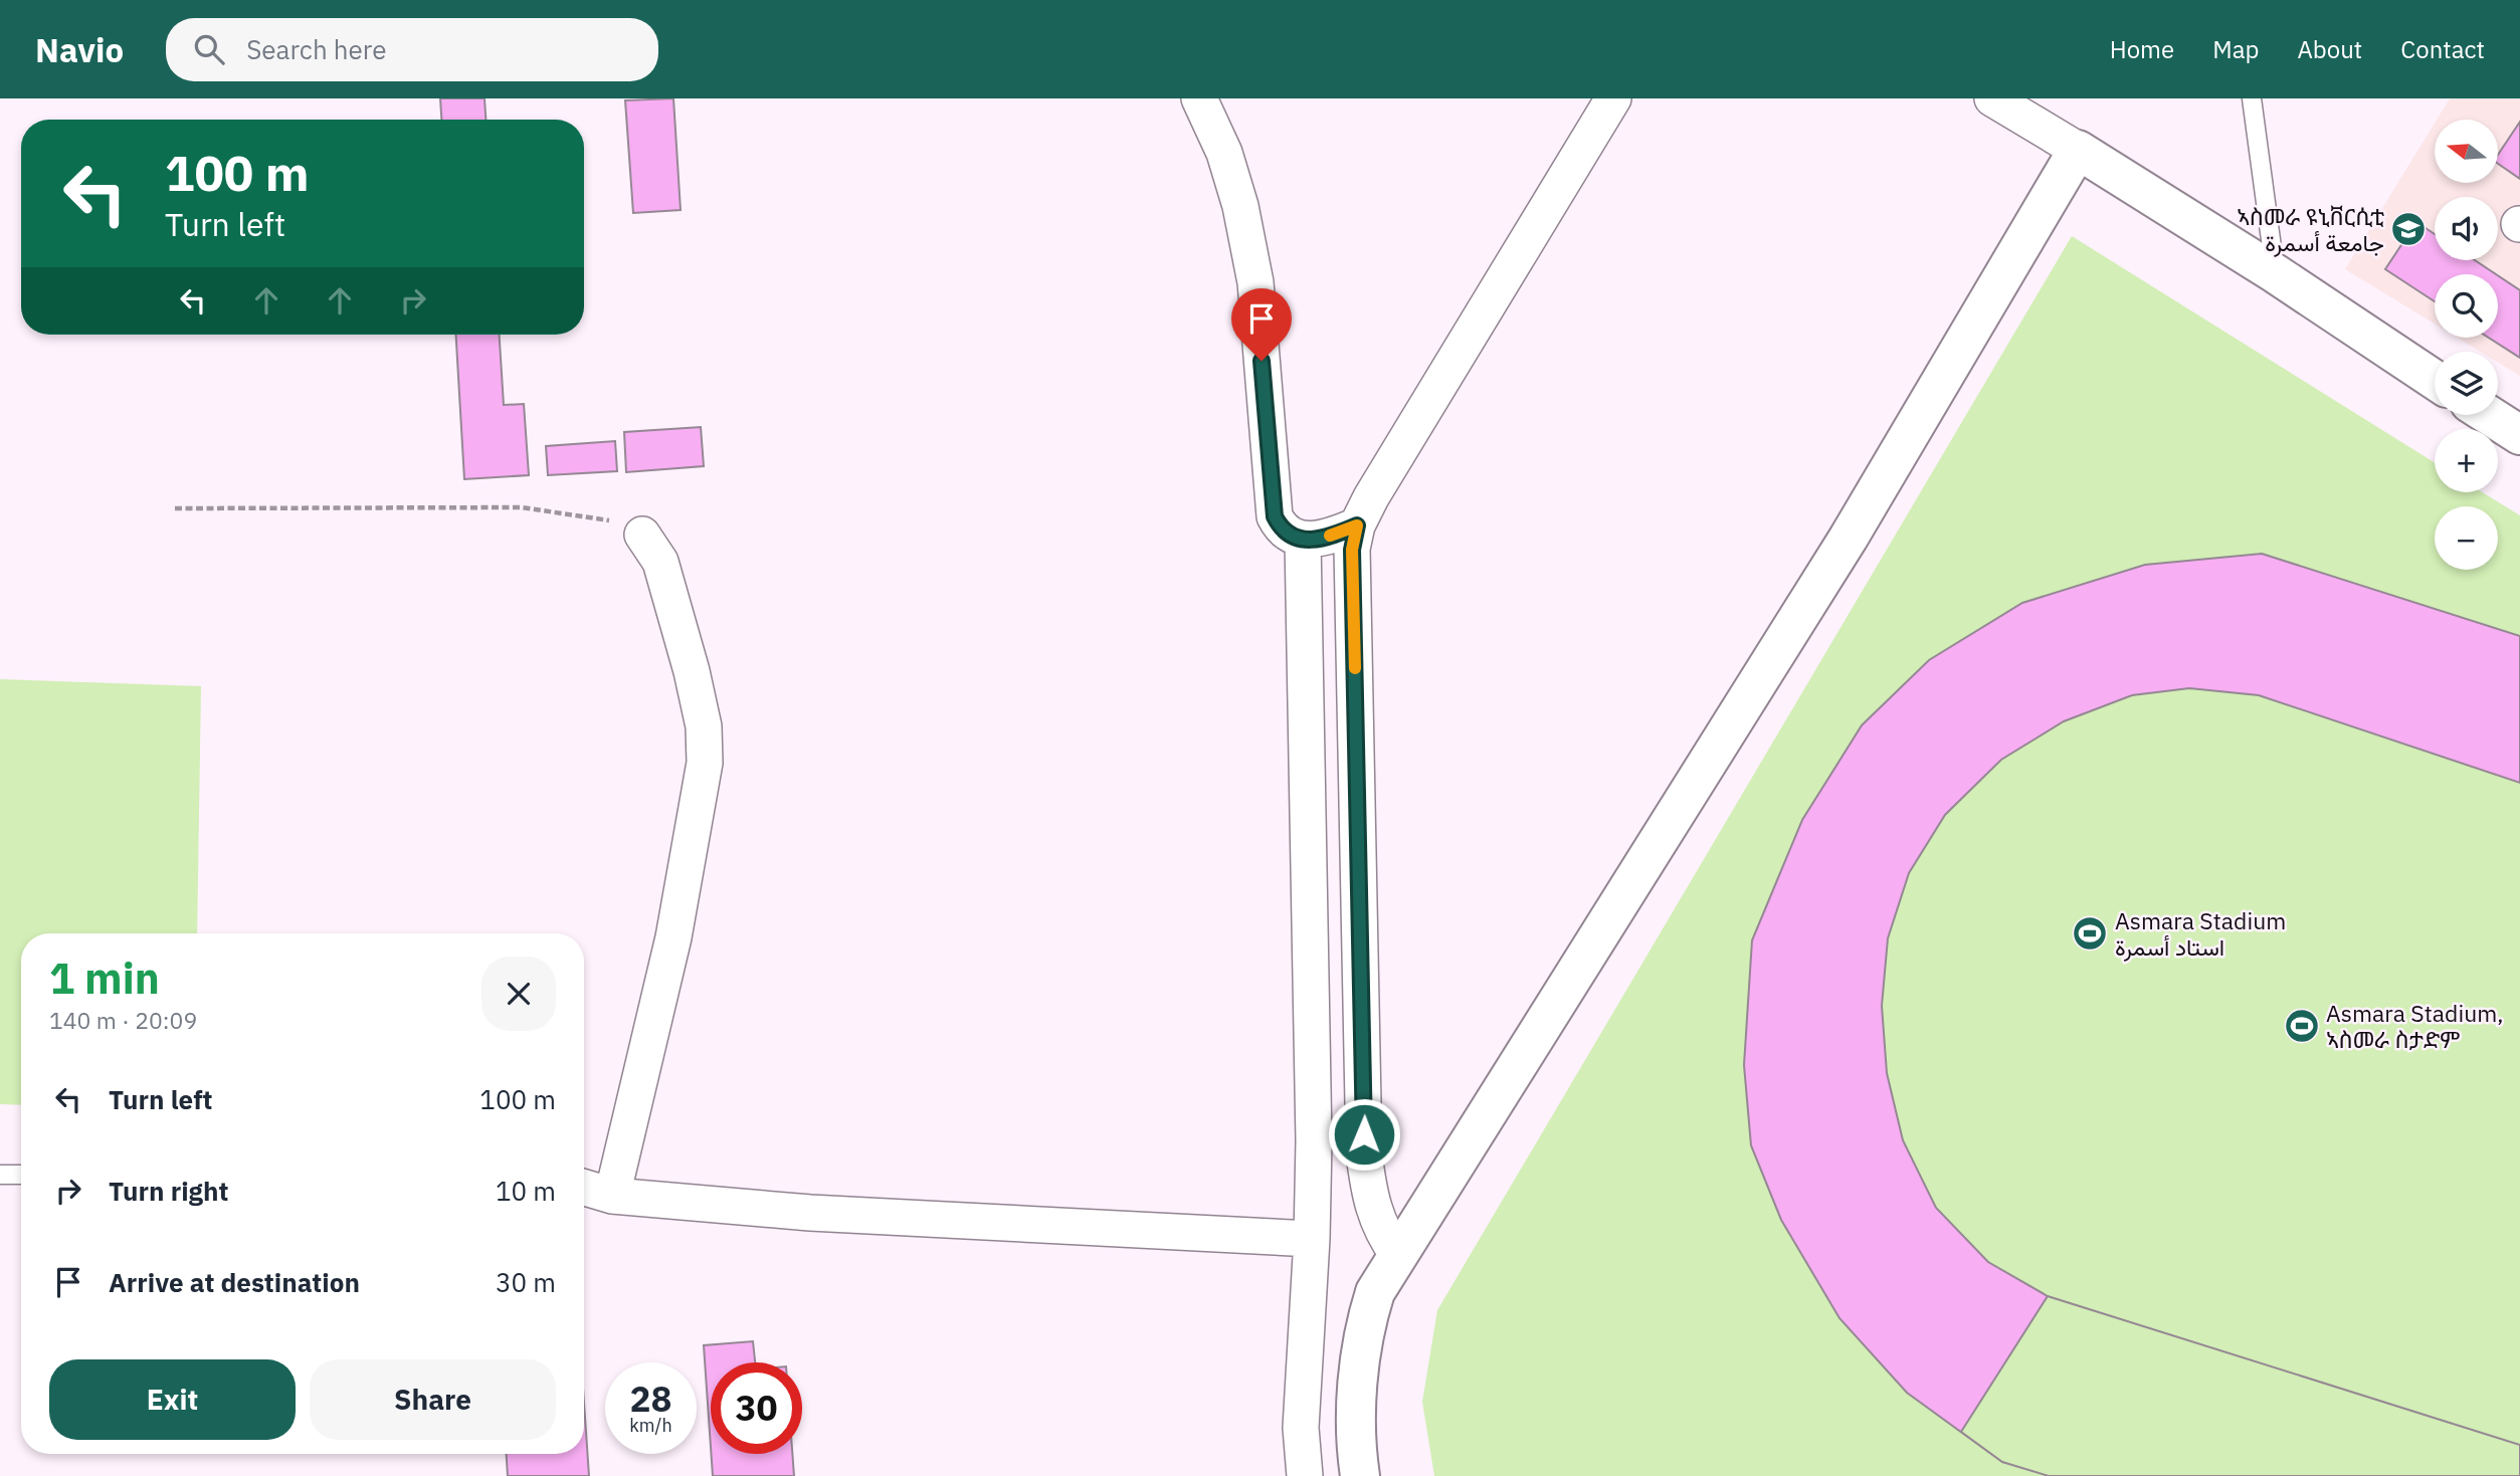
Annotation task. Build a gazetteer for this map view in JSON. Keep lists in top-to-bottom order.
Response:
{
  "places": {
    "school or university": ["ኣስመራ ዩኒቨርሲቲ جامعة أسمرة"],
    "sports": ["Asmara Stadium استاد أسمرة", "Asmara Stadium, ኣስመራ ስታድም"]
  },
  "north": "left",
  "page": {
    "header": "Navio",
    "search": "Search here",
    "nav": [
      "Home",
      "Map",
      "About",
      "Contact"
    ],
    "map_buttons": ["+", "−"],
    "turn": ["100 m", "Turn left"],
    "heading": ["1 min", "140 m · 20:09"],
    "list": [
      {
        "name": "Turn left",
        "value": "100 m"
      },
      {
        "name": "Turn right",
        "value": "10 m"
      },
      {
        "name": "Arrive at destination",
        "value": "30 m"
      }
    ],
    "buttons": ["Exit", "Share"],
    "speed": "28 km/h",
    "limit": "30"
  }
}
